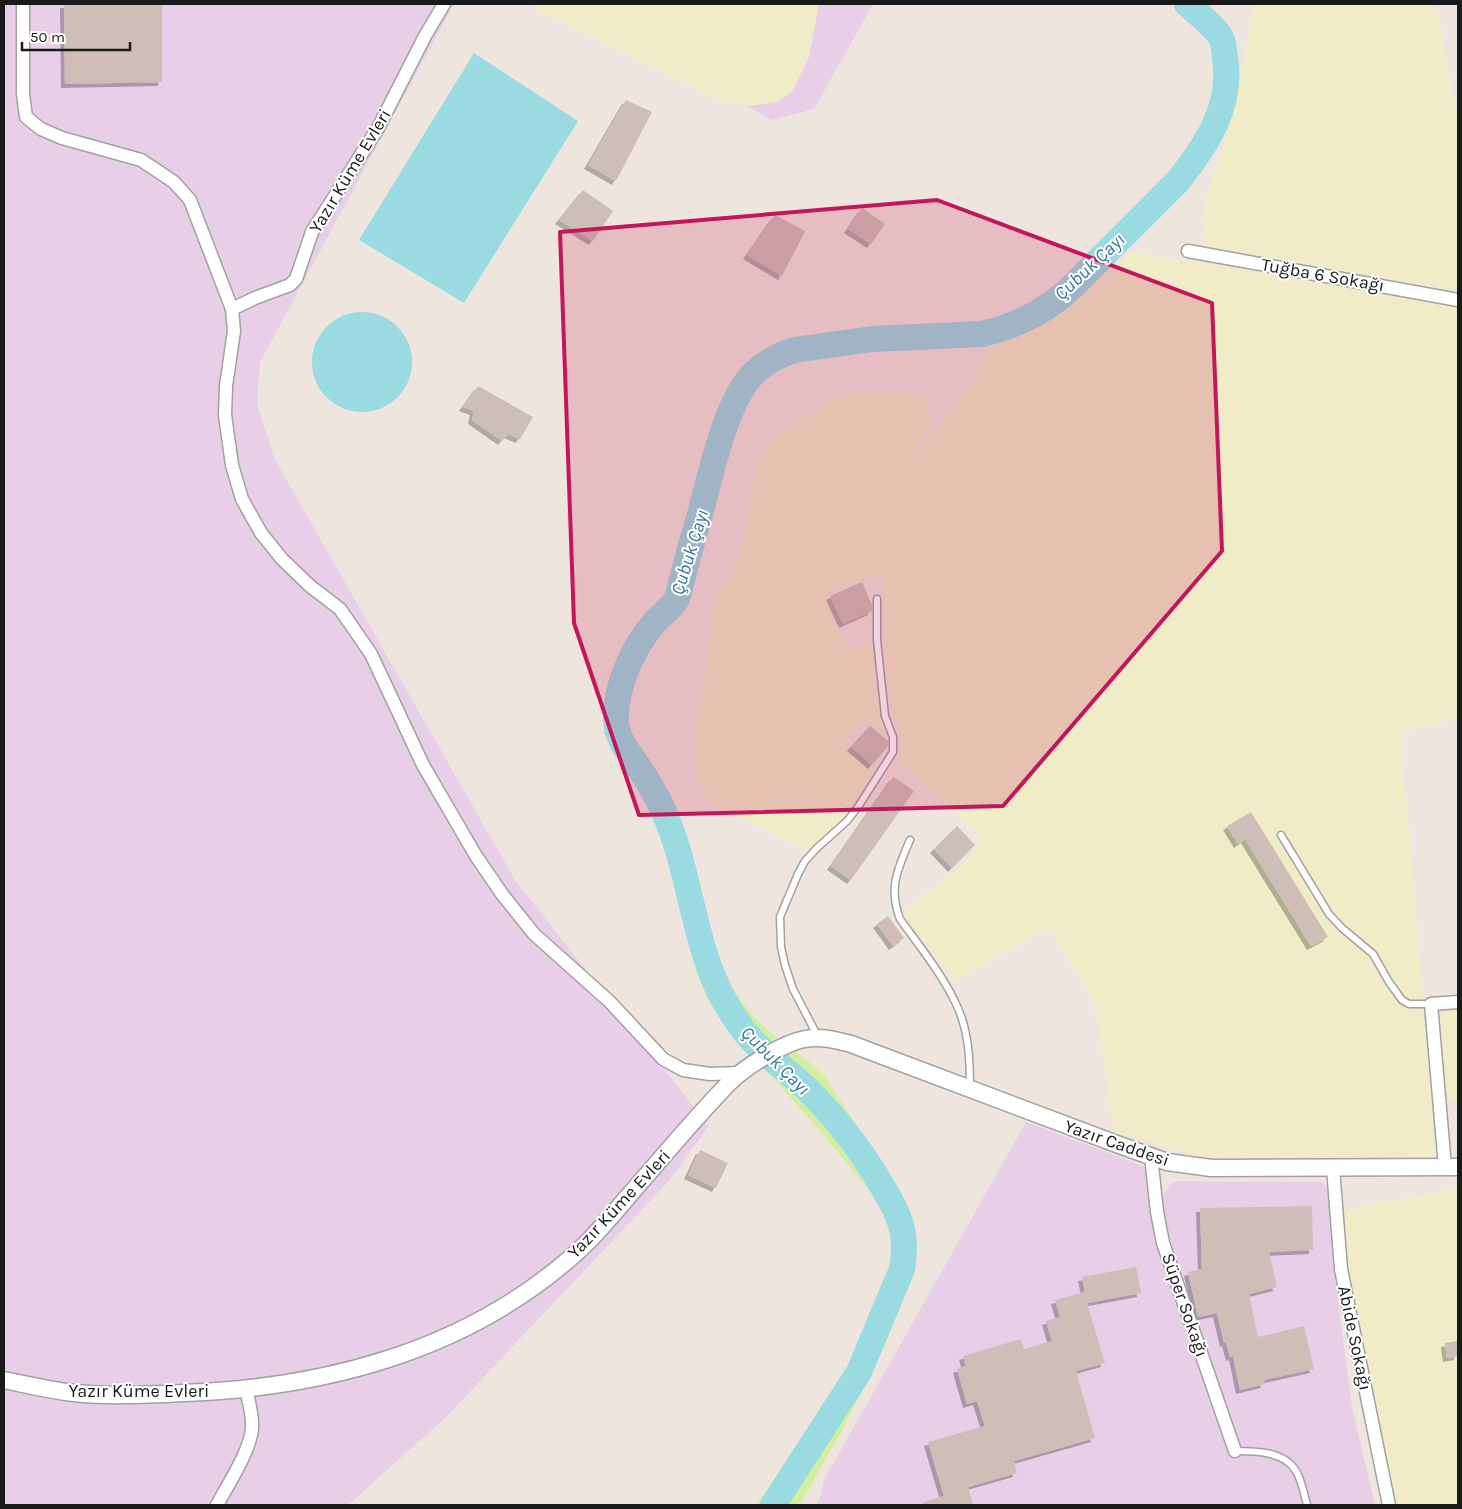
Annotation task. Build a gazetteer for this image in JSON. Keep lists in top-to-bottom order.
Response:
{
  "streets": {
    "street": [
      "Yazır Küme Evleri",
      "Tuğba 6 Sokağı",
      "Yazır Caddesi",
      "Süper Sokağı",
      "Abide Sokağı"
    ]
  },
  "crossings": [
    ["Yazır Küme Evleri", "Yazır Caddesi"],
    ["Yazır Caddesi", "Süper Sokağı"],
    ["Yazır Caddesi", "Abide Sokağı"]
  ],
  "water": ["Çubuk Çayı"],
  "scale_bar": "50 m"
}
